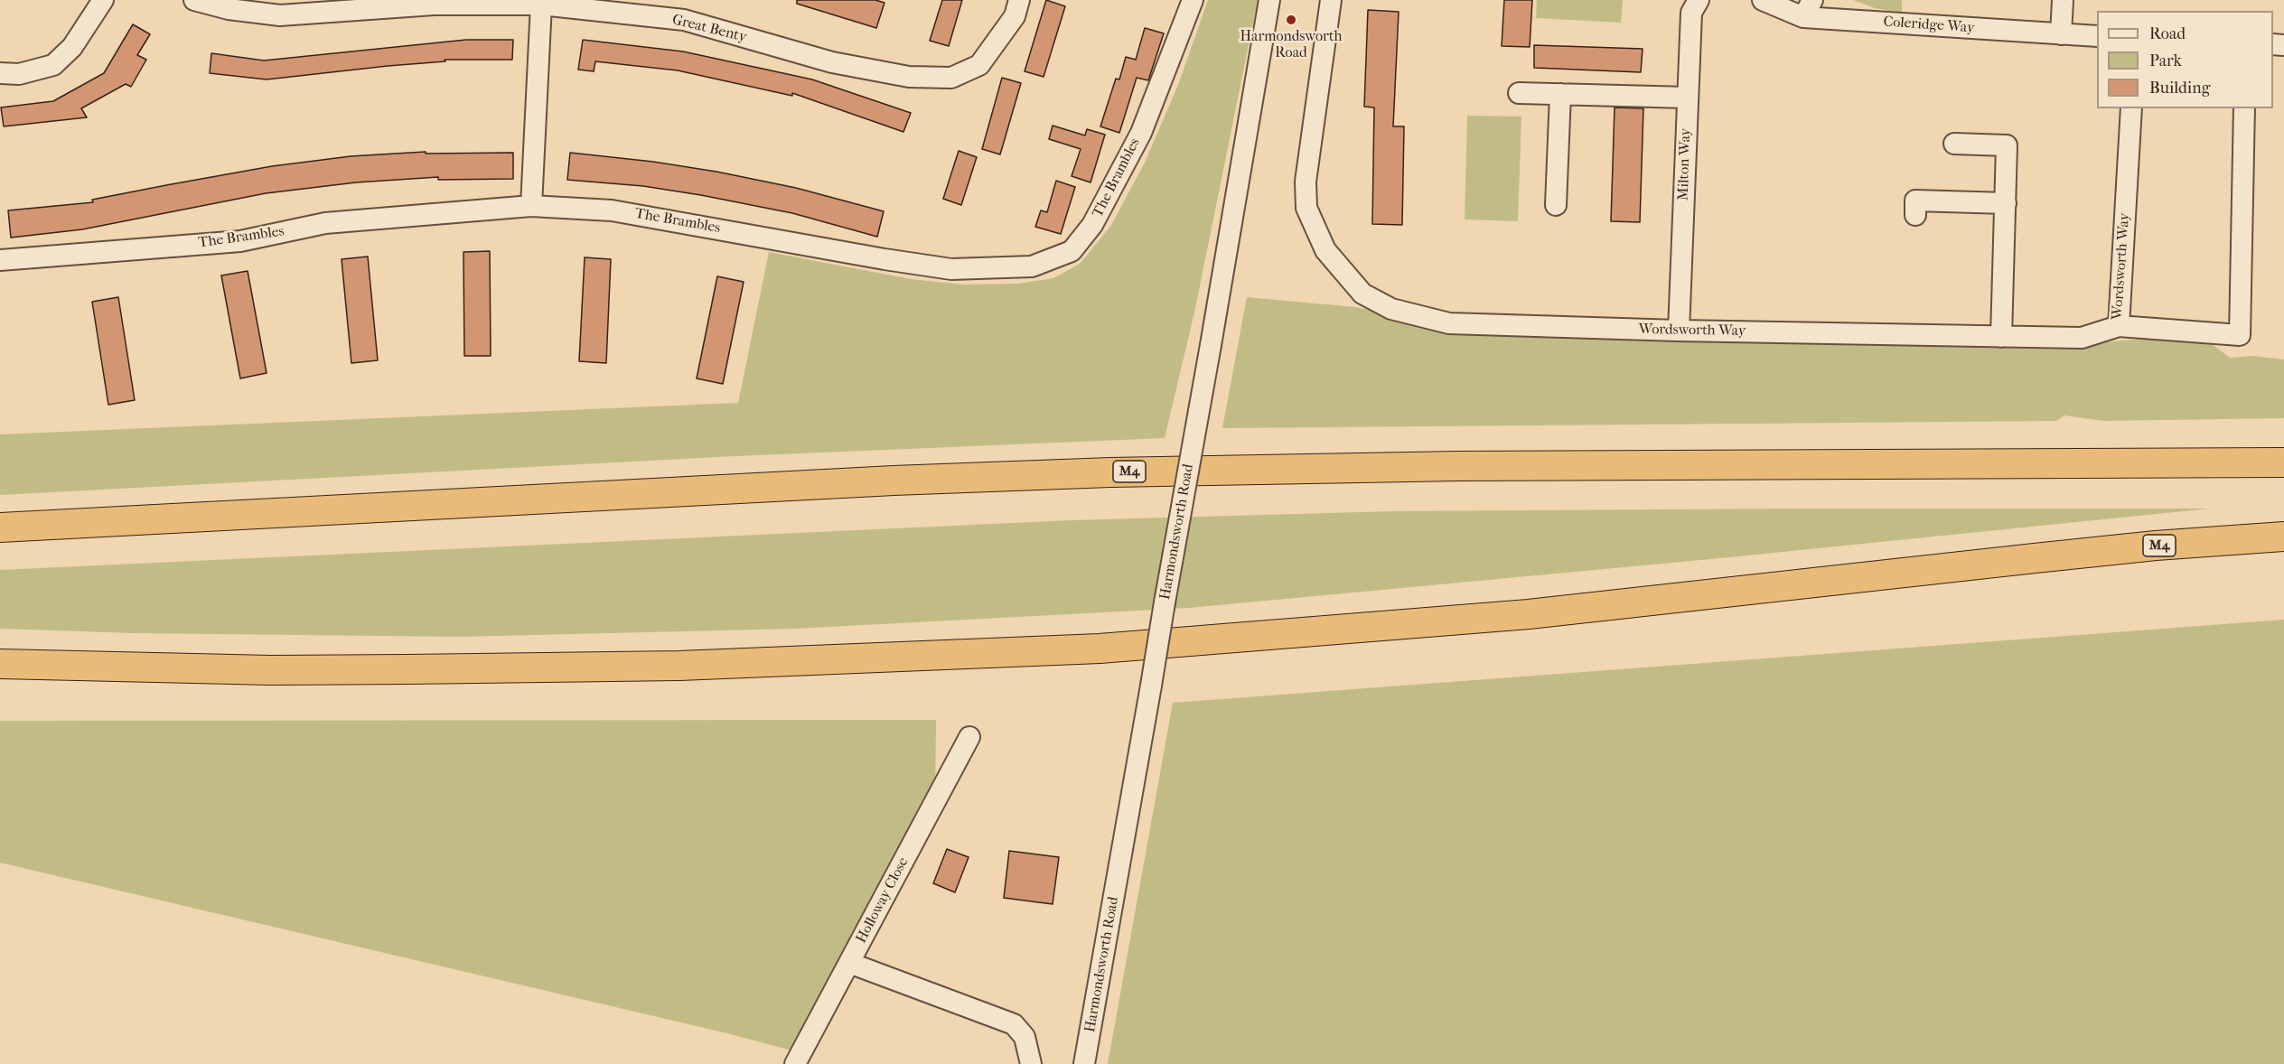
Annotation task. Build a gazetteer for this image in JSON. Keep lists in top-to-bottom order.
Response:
{
  "streets": {
    "highway": ["M4"],
    "street": [
      "Coleridge Way",
      "Great Benty",
      "Milton Way",
      "The Brambles",
      "Wordsworth Way",
      "Harmondsworth Road",
      "Holloway Close"
    ]
  },
  "crossings": [
    ["Milton Way", "Wordsworth Way"]
  ],
  "places": ["Harmondsworth Road"],
  "legend": ["Road", "Park", "Building"]
}
